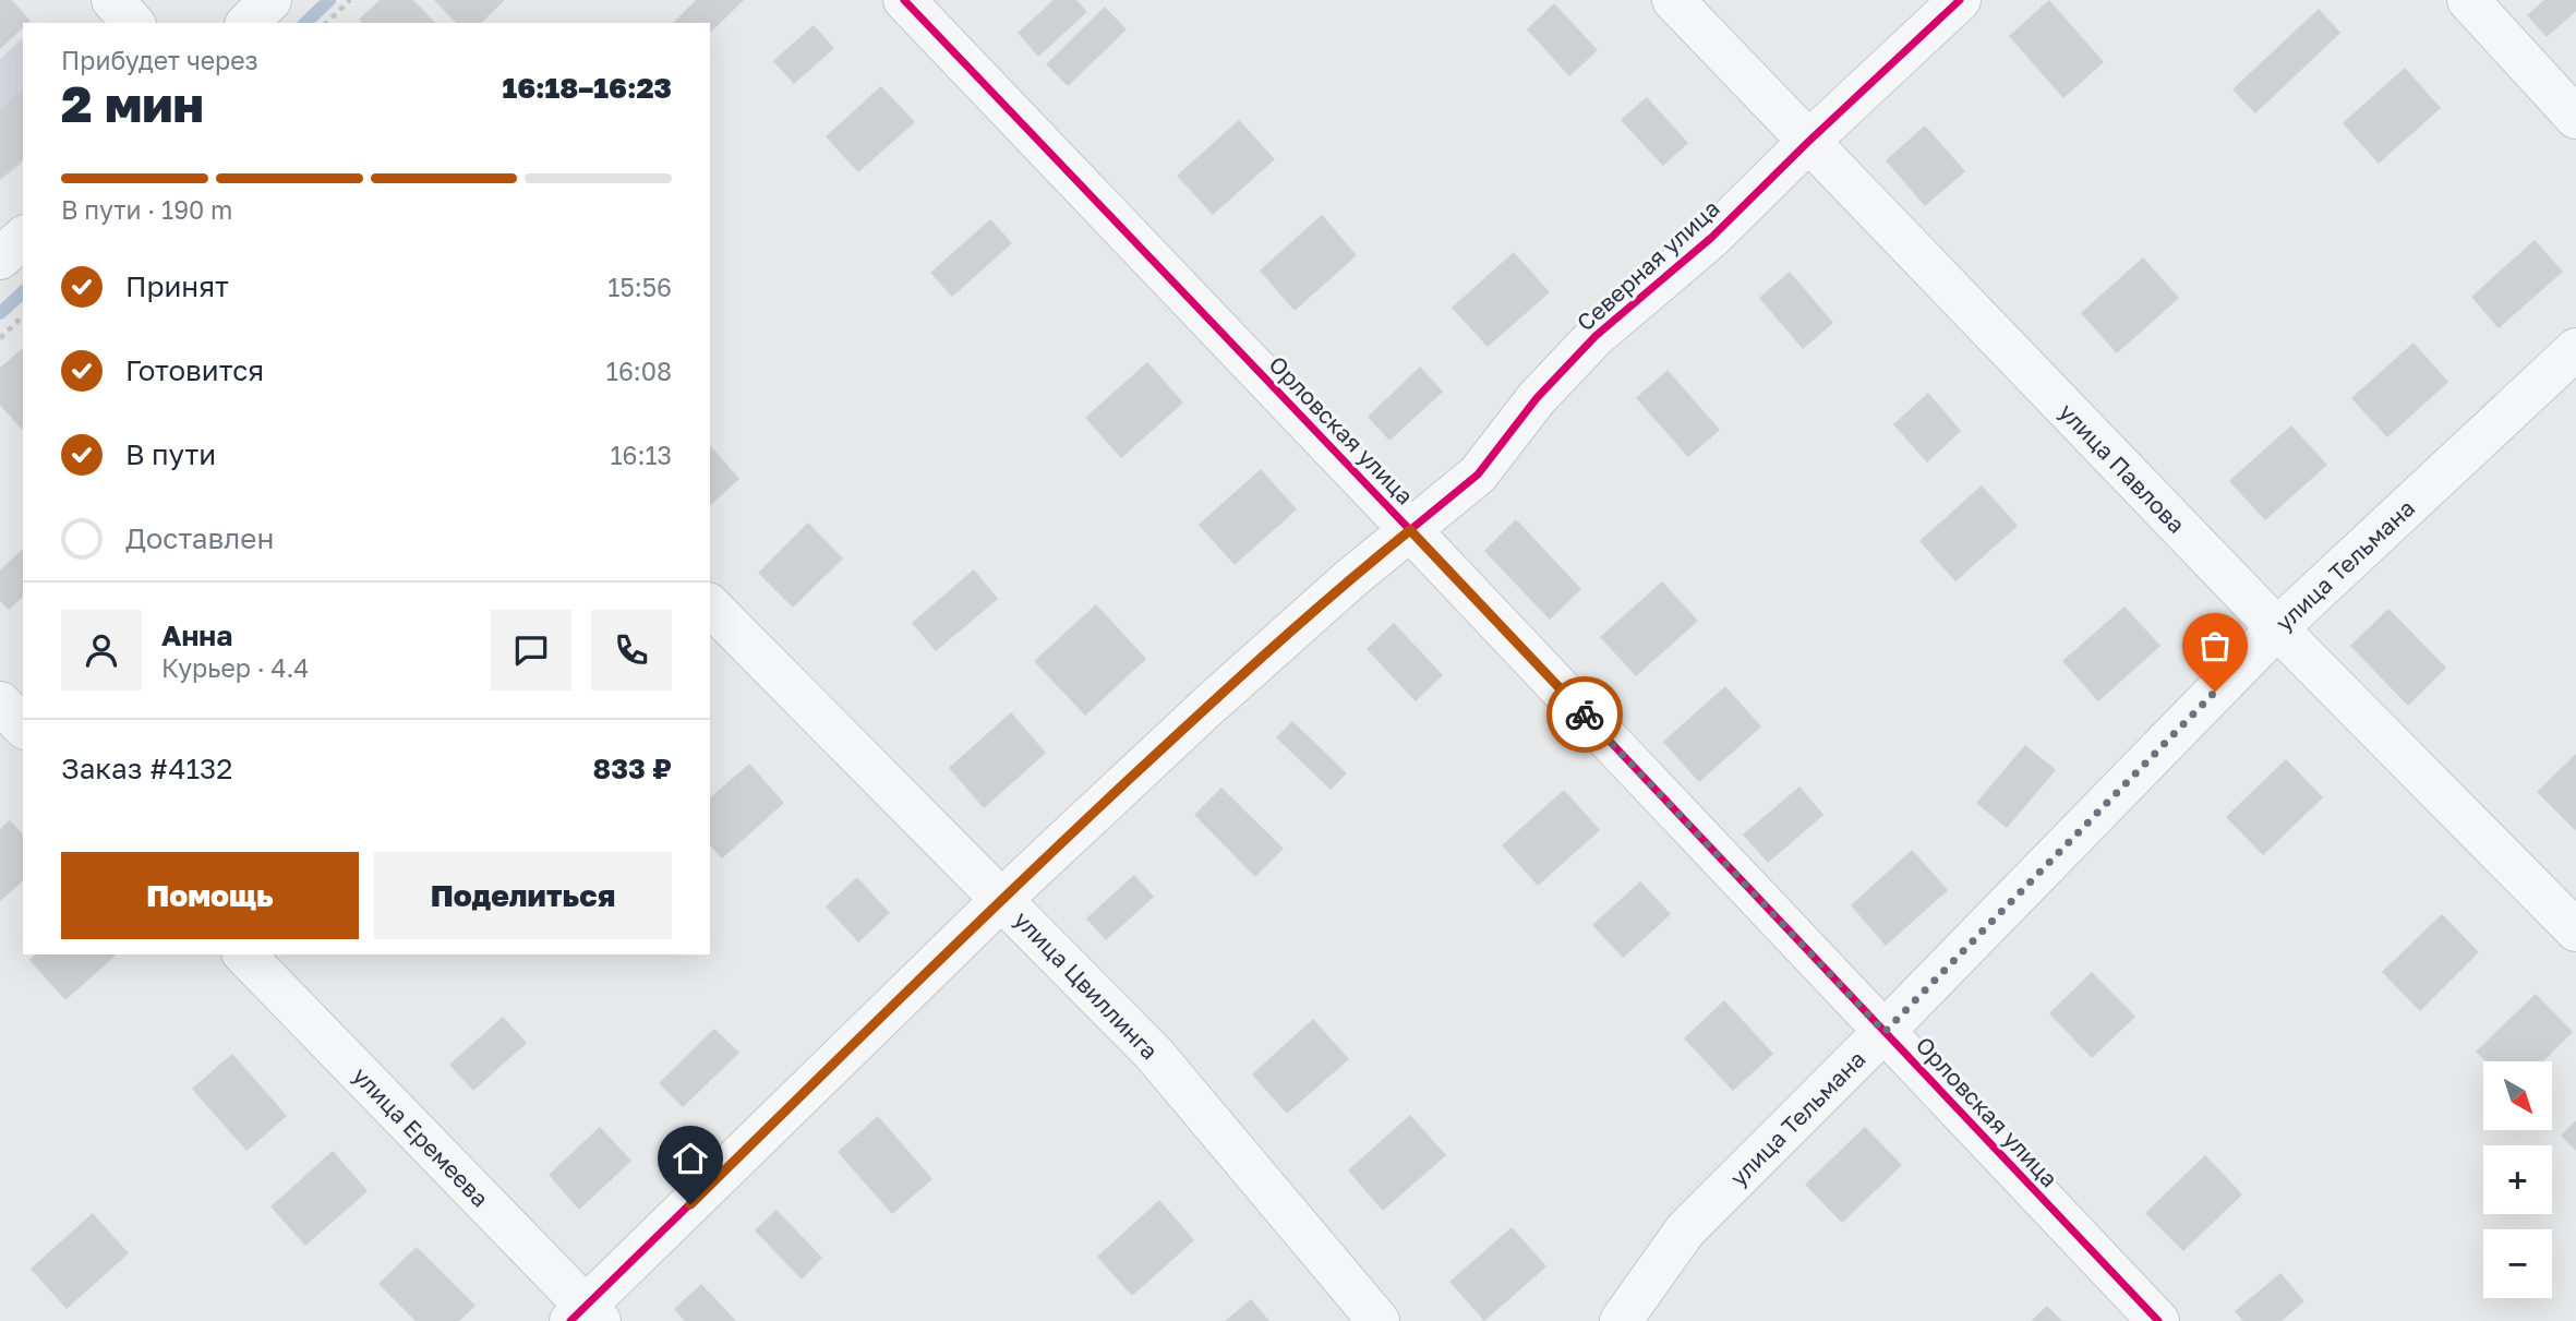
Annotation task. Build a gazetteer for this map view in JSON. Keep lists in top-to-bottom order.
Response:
{
  "streets": {
    "street": [
      "Северная улица",
      "Орловская улица",
      "улица Павлова",
      "улица Тельмана",
      "улица Цвиллинга",
      "улица Еремеева"
    ]
  },
  "crossings": [
    ["Северная улица", "Орловская улица"],
    ["Северная улица", "улица Павлова"],
    ["Северная улица", "улица Цвиллинга"],
    ["Северная улица", "улица Еремеева"],
    ["Орловская улица", "улица Тельмана"],
    ["улица Павлова", "улица Тельмана"]
  ],
  "north": "bottom right",
  "page": {
    "heading": ["2 мин", "Прибудет через", "16:18–16:23"],
    "panel": [
      "Анна",
      "Курьер · 4.4",
      "Заказ #4132",
      "833 ₽"
    ],
    "bar": "В пути · 190 m",
    "list": [
      ["Принят", "15:56"],
      ["Готовится", "16:08"],
      ["В пути", "16:13"],
      "Доставлен"
    ],
    "buttons": ["Помощь", "Поделиться"],
    "map_buttons": ["+", "−"]
  }
}
